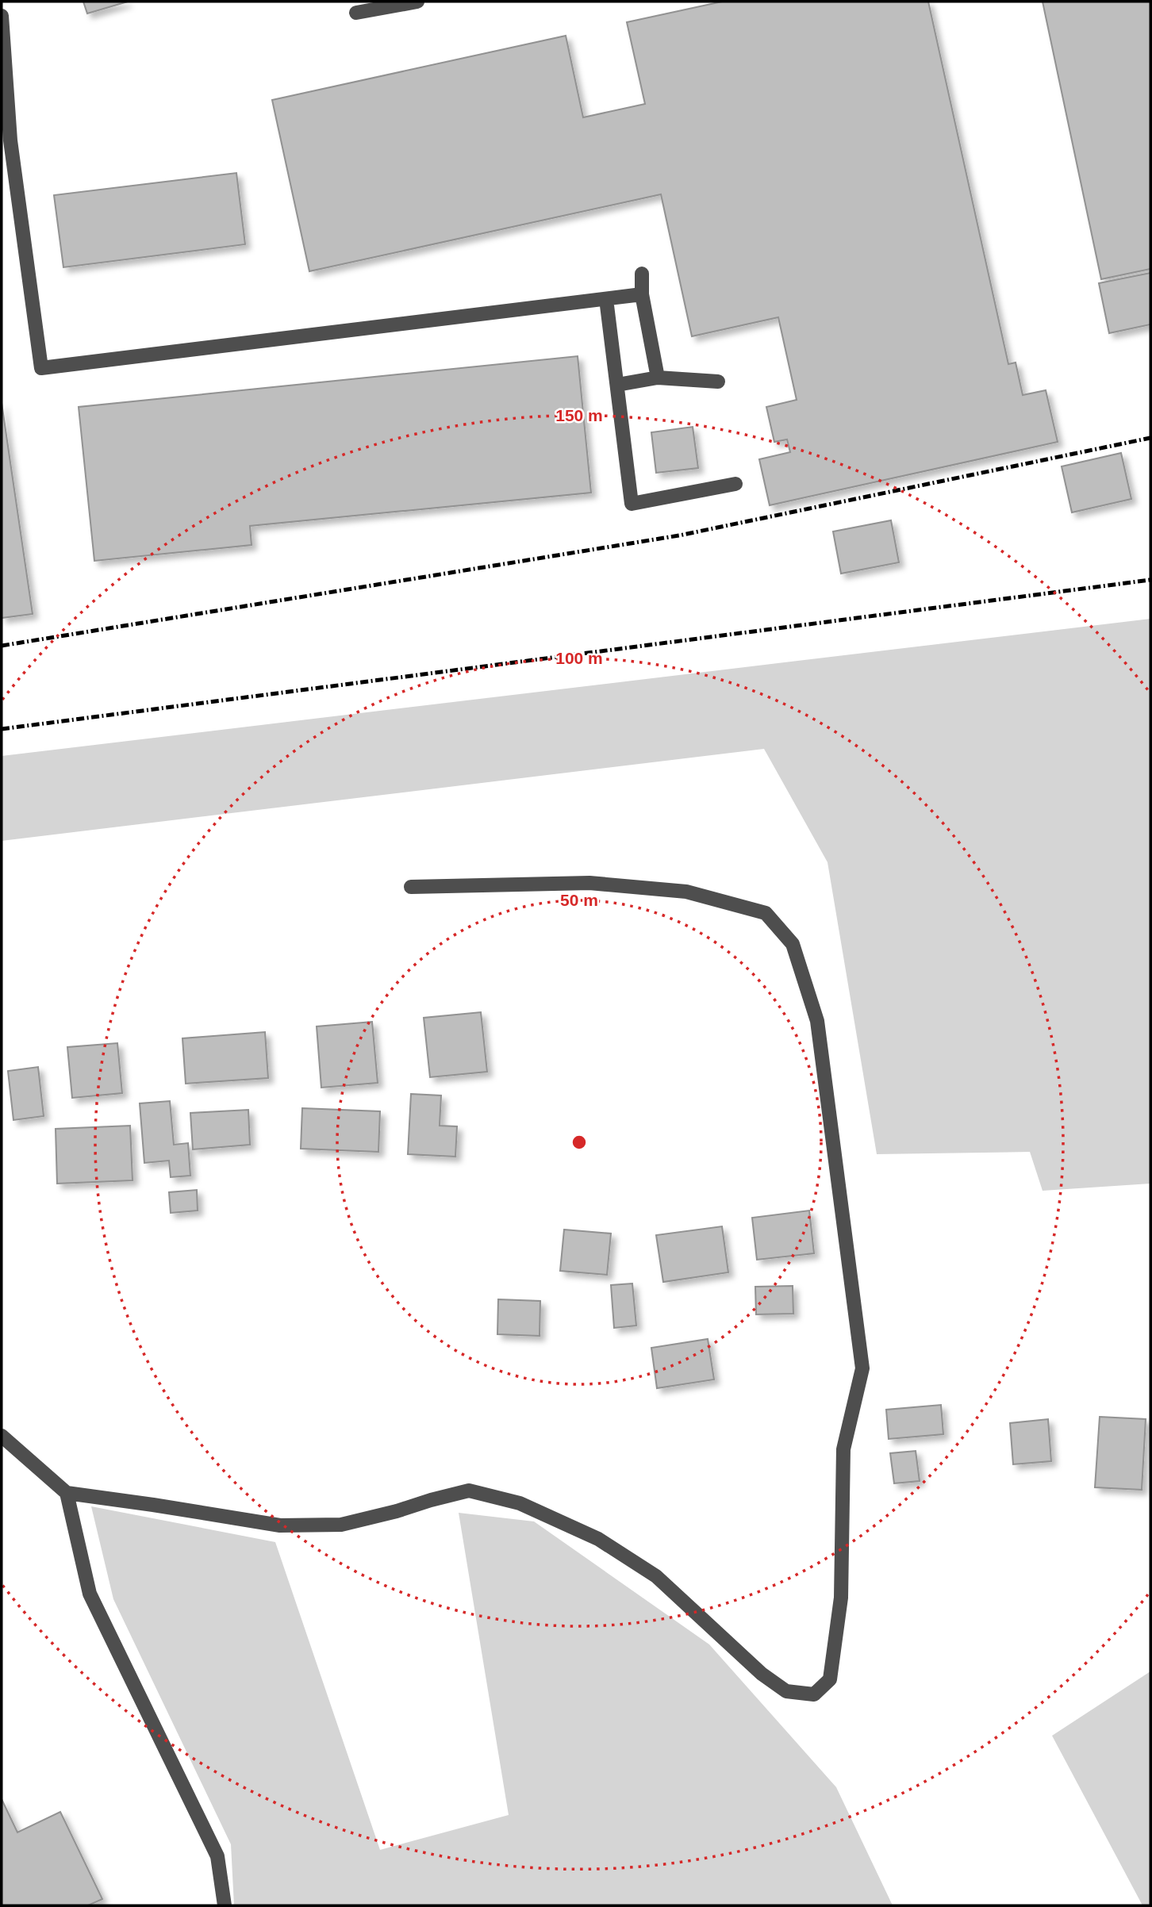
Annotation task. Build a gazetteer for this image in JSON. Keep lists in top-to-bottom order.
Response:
{
  "rings": ["150 m", "100 m", "50 m"]
}
